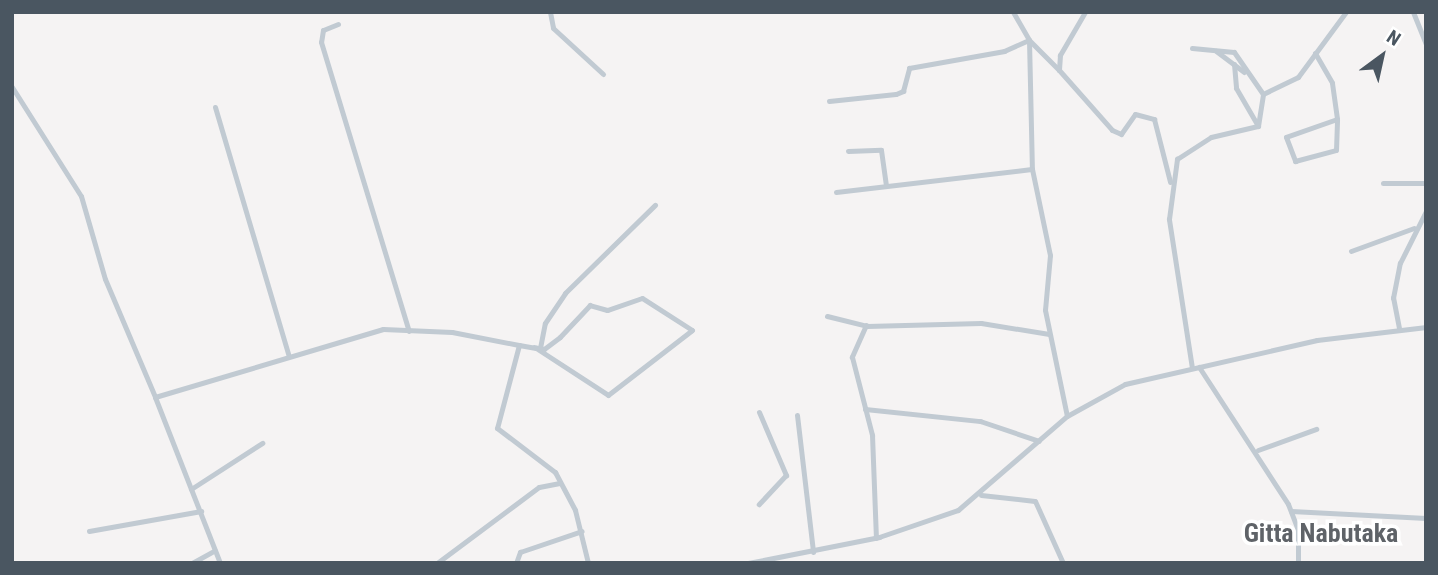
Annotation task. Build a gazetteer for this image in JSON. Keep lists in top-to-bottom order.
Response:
{
  "districts": ["Gitta Nabutaka"],
  "north": "top right"
}
